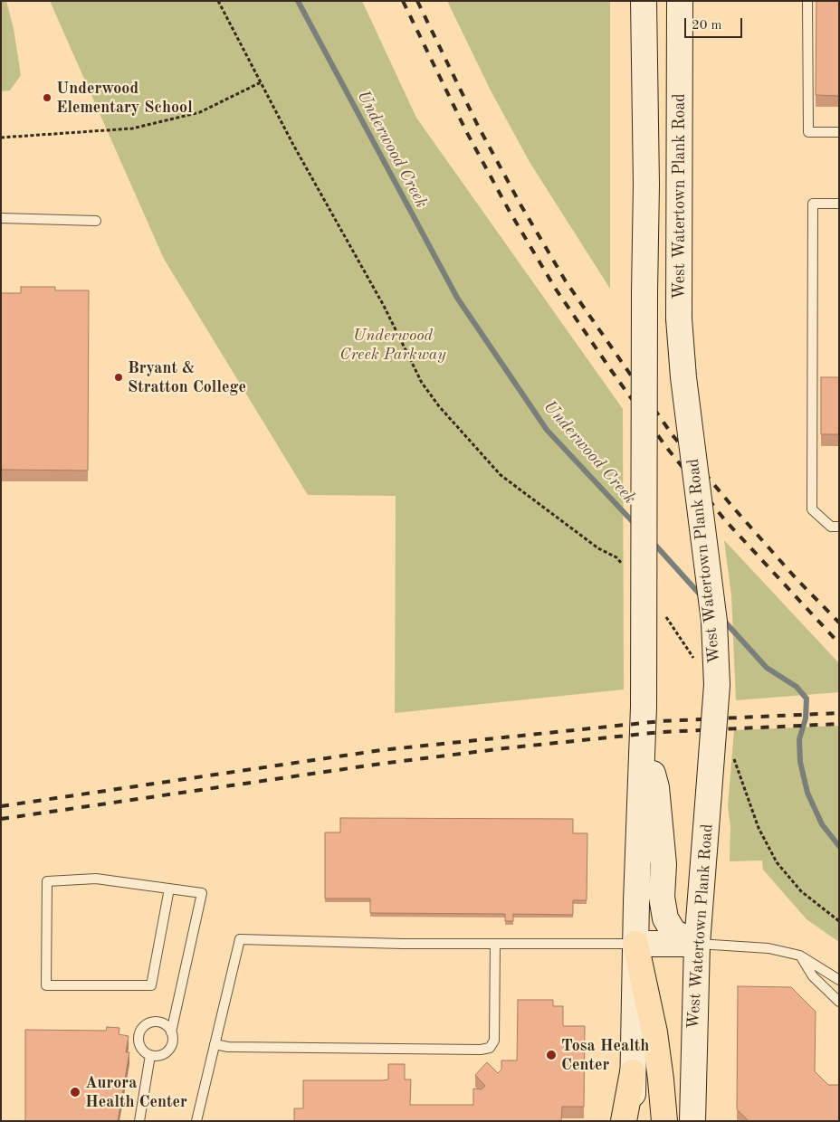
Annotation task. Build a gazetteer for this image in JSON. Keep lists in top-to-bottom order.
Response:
{
  "streets": {
    "street": ["West Watertown Plank Road"]
  },
  "water": ["Underwood Creek"],
  "parks": ["Underwood Creek Parkway"],
  "places": [
    "Underwood Elementary School",
    "Bryant & Stratton College",
    "Tosa Health Center",
    "Aurora Health Center"
  ],
  "scale_bar": "20 m"
}
